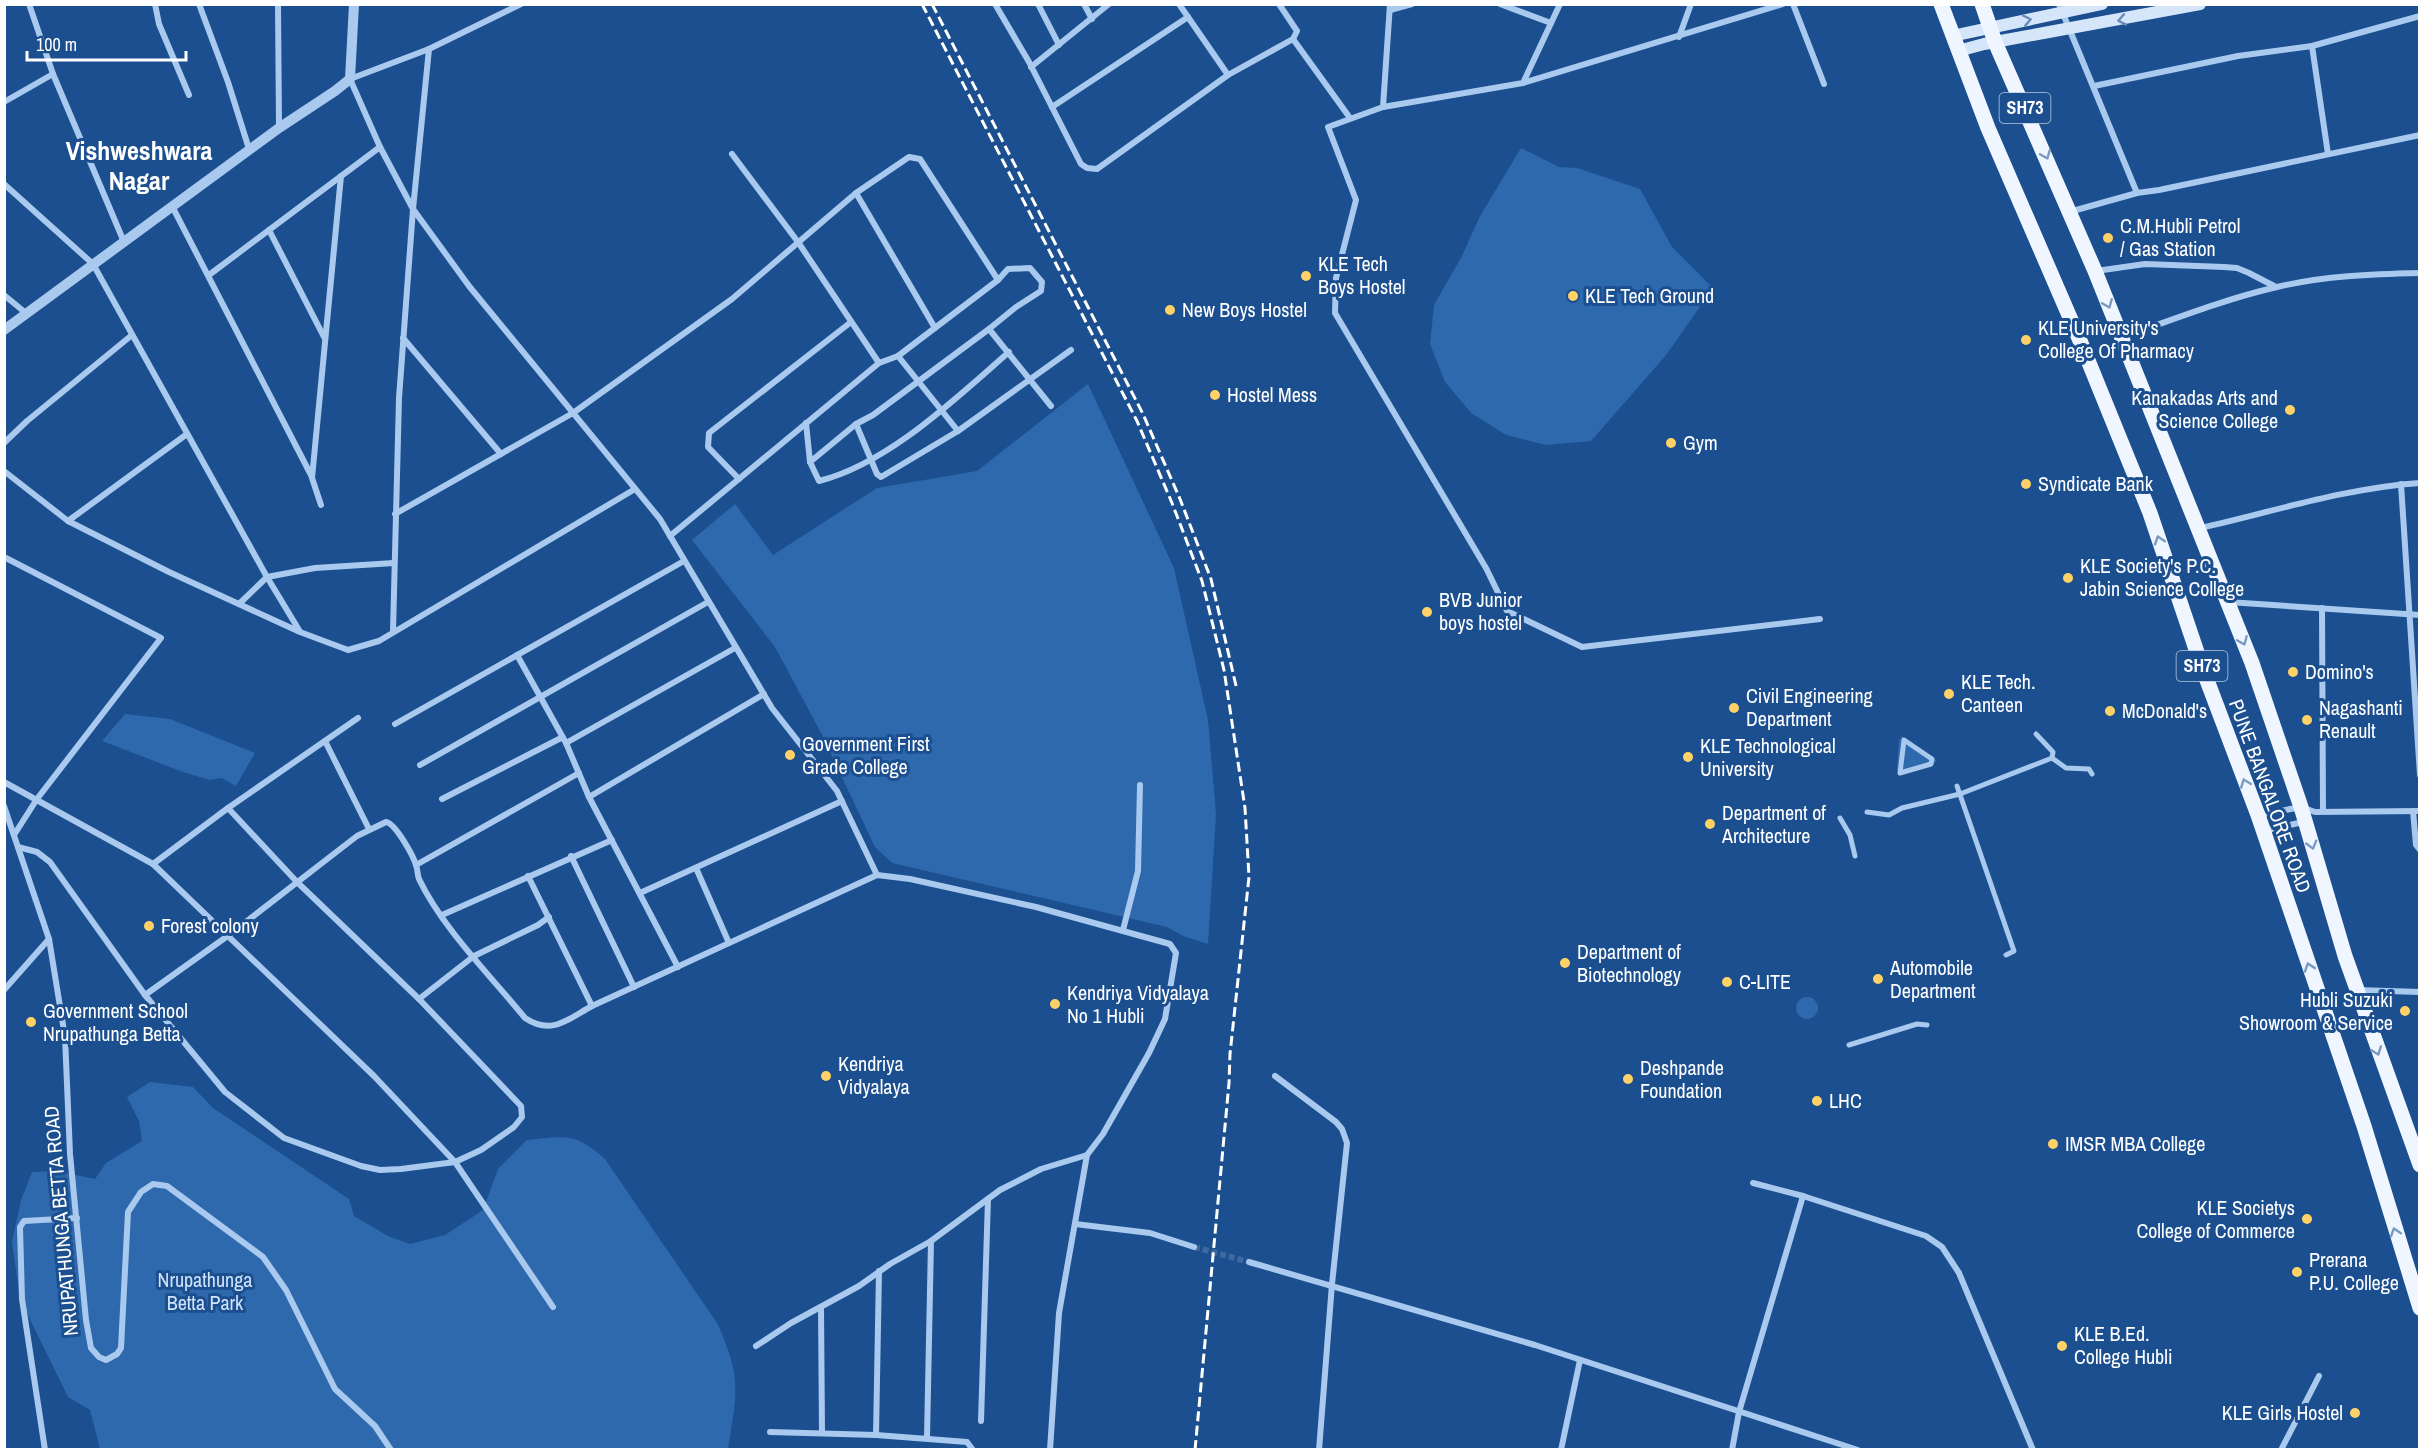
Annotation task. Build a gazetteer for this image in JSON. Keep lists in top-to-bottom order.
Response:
{
  "streets": {
    "main road": ["SH73", "PUNE BANGALORE ROAD"],
    "street": ["NRUPATHUNGA BETTA ROAD"]
  },
  "districts": ["Vishweshwara Nagar"],
  "parks": ["Nrupathunga Betta Park"],
  "places": [
    "C.M.Hubli Petrol / Gas Station",
    "KLE Tech Boys Hostel",
    "KLE Tech Ground",
    "New Boys Hostel",
    "KLE University's College Of Pharmacy",
    "Hostel Mess",
    "Kanakadas Arts and Science College",
    "Gym",
    "Syndicate Bank",
    "KLE Society's P.C. Jabin Science College",
    "BVB Junior boys hostel",
    "Domino's",
    "KLE Tech. Canteen",
    "Civil Engineering Department",
    "McDonald's",
    "Nagashanti Renault",
    "Government First Grade College",
    "KLE Technological University",
    "Department of Architecture",
    "Forest colony",
    "Department of Biotechnology",
    "Automobile Department",
    "C-LITE",
    "Kendriya Vidyalaya No 1 Hubli",
    "Hubli Suzuki Showroom & Service",
    "Government School Nrupathunga Betta",
    "Kendriya Vidyalaya",
    "Deshpande Foundation",
    "LHC",
    "IMSR MBA College",
    "KLE Societys College of Commerce",
    "Prerana P.U. College",
    "KLE B.Ed. College Hubli",
    "KLE Girls Hostel"
  ],
  "scale_bar": "100 m"
}
